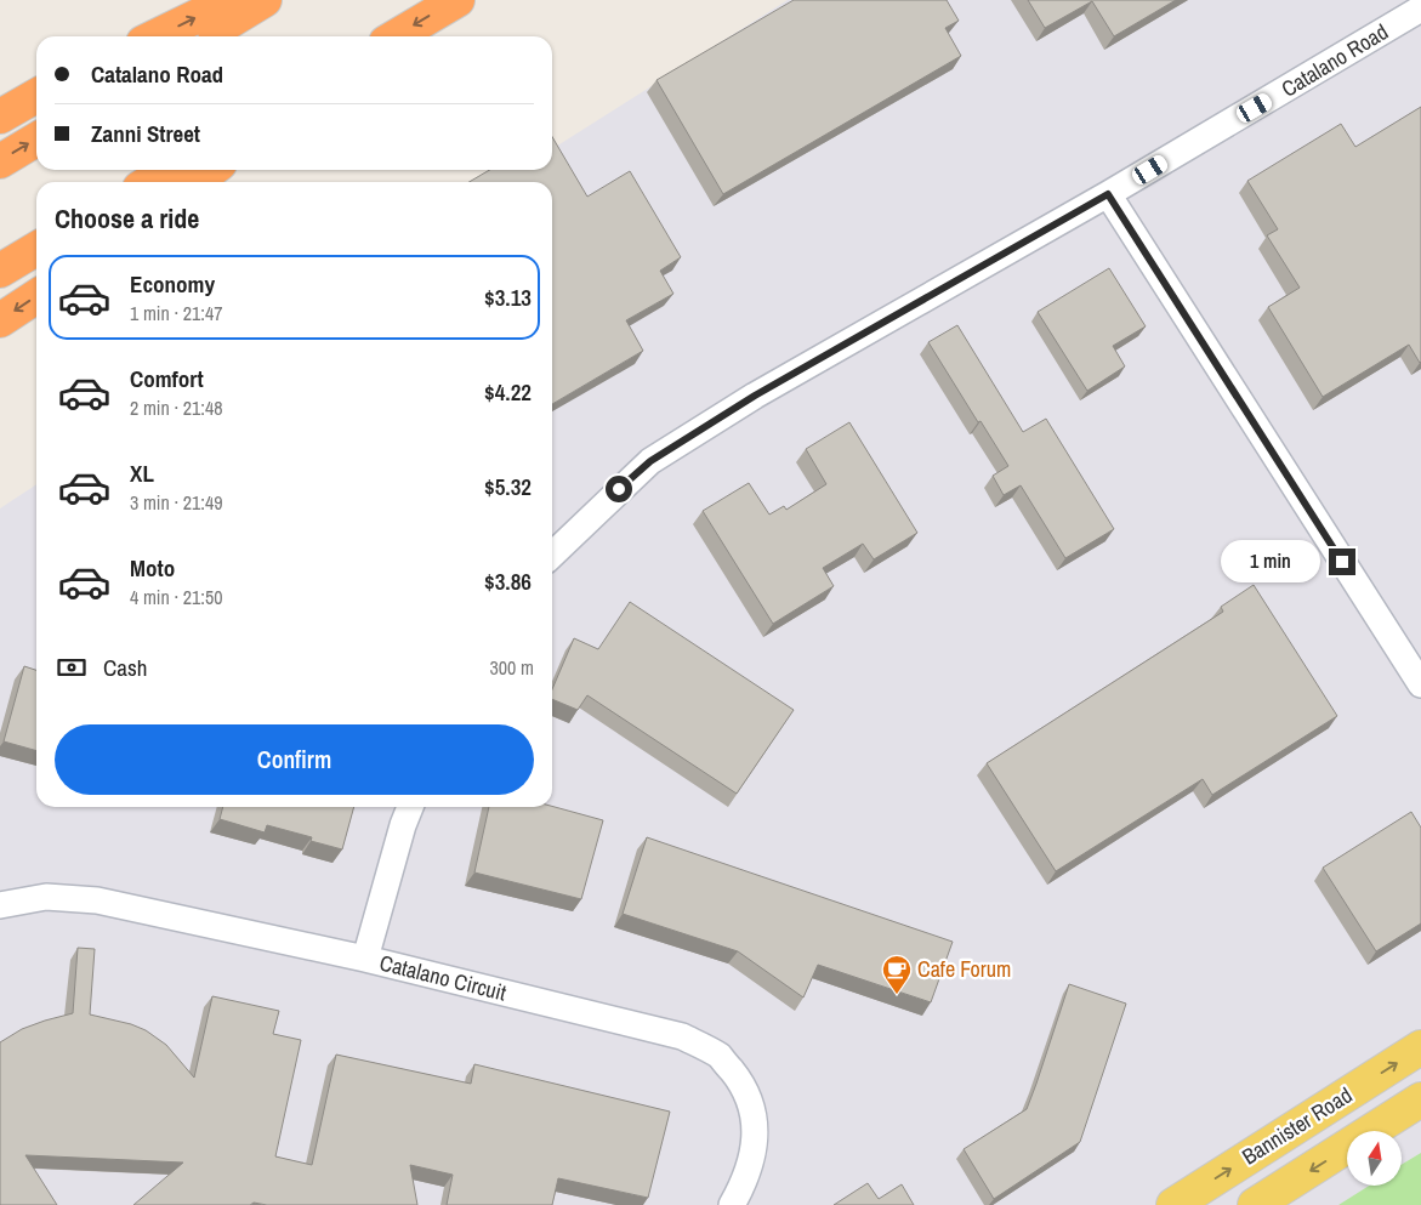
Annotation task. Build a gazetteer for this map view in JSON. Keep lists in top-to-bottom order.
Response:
{
  "streets": {
    "main road": ["Bannister Road"],
    "street": ["Catalano Road", "Catalano Circuit"]
  },
  "places": {
    "cafe": ["Cafe Forum"]
  },
  "north": "top",
  "page": {
    "banner": ["Catalano Road", "Zanni Street"],
    "heading": "Choose a ride",
    "list": [
      {
        "name": "Economy",
        "note": "1 min · 21:47",
        "value": "$3.13"
      },
      {
        "name": "Comfort",
        "note": "2 min · 21:48",
        "value": "$4.22"
      },
      {
        "name": "XL",
        "note": "3 min · 21:49",
        "value": "$5.32"
      },
      {
        "name": "Moto",
        "note": "4 min · 21:50",
        "value": "$3.86"
      }
    ],
    "bubble": "1 min",
    "pay": ["Cash", "300 m"],
    "buttons": "Confirm"
  }
}
